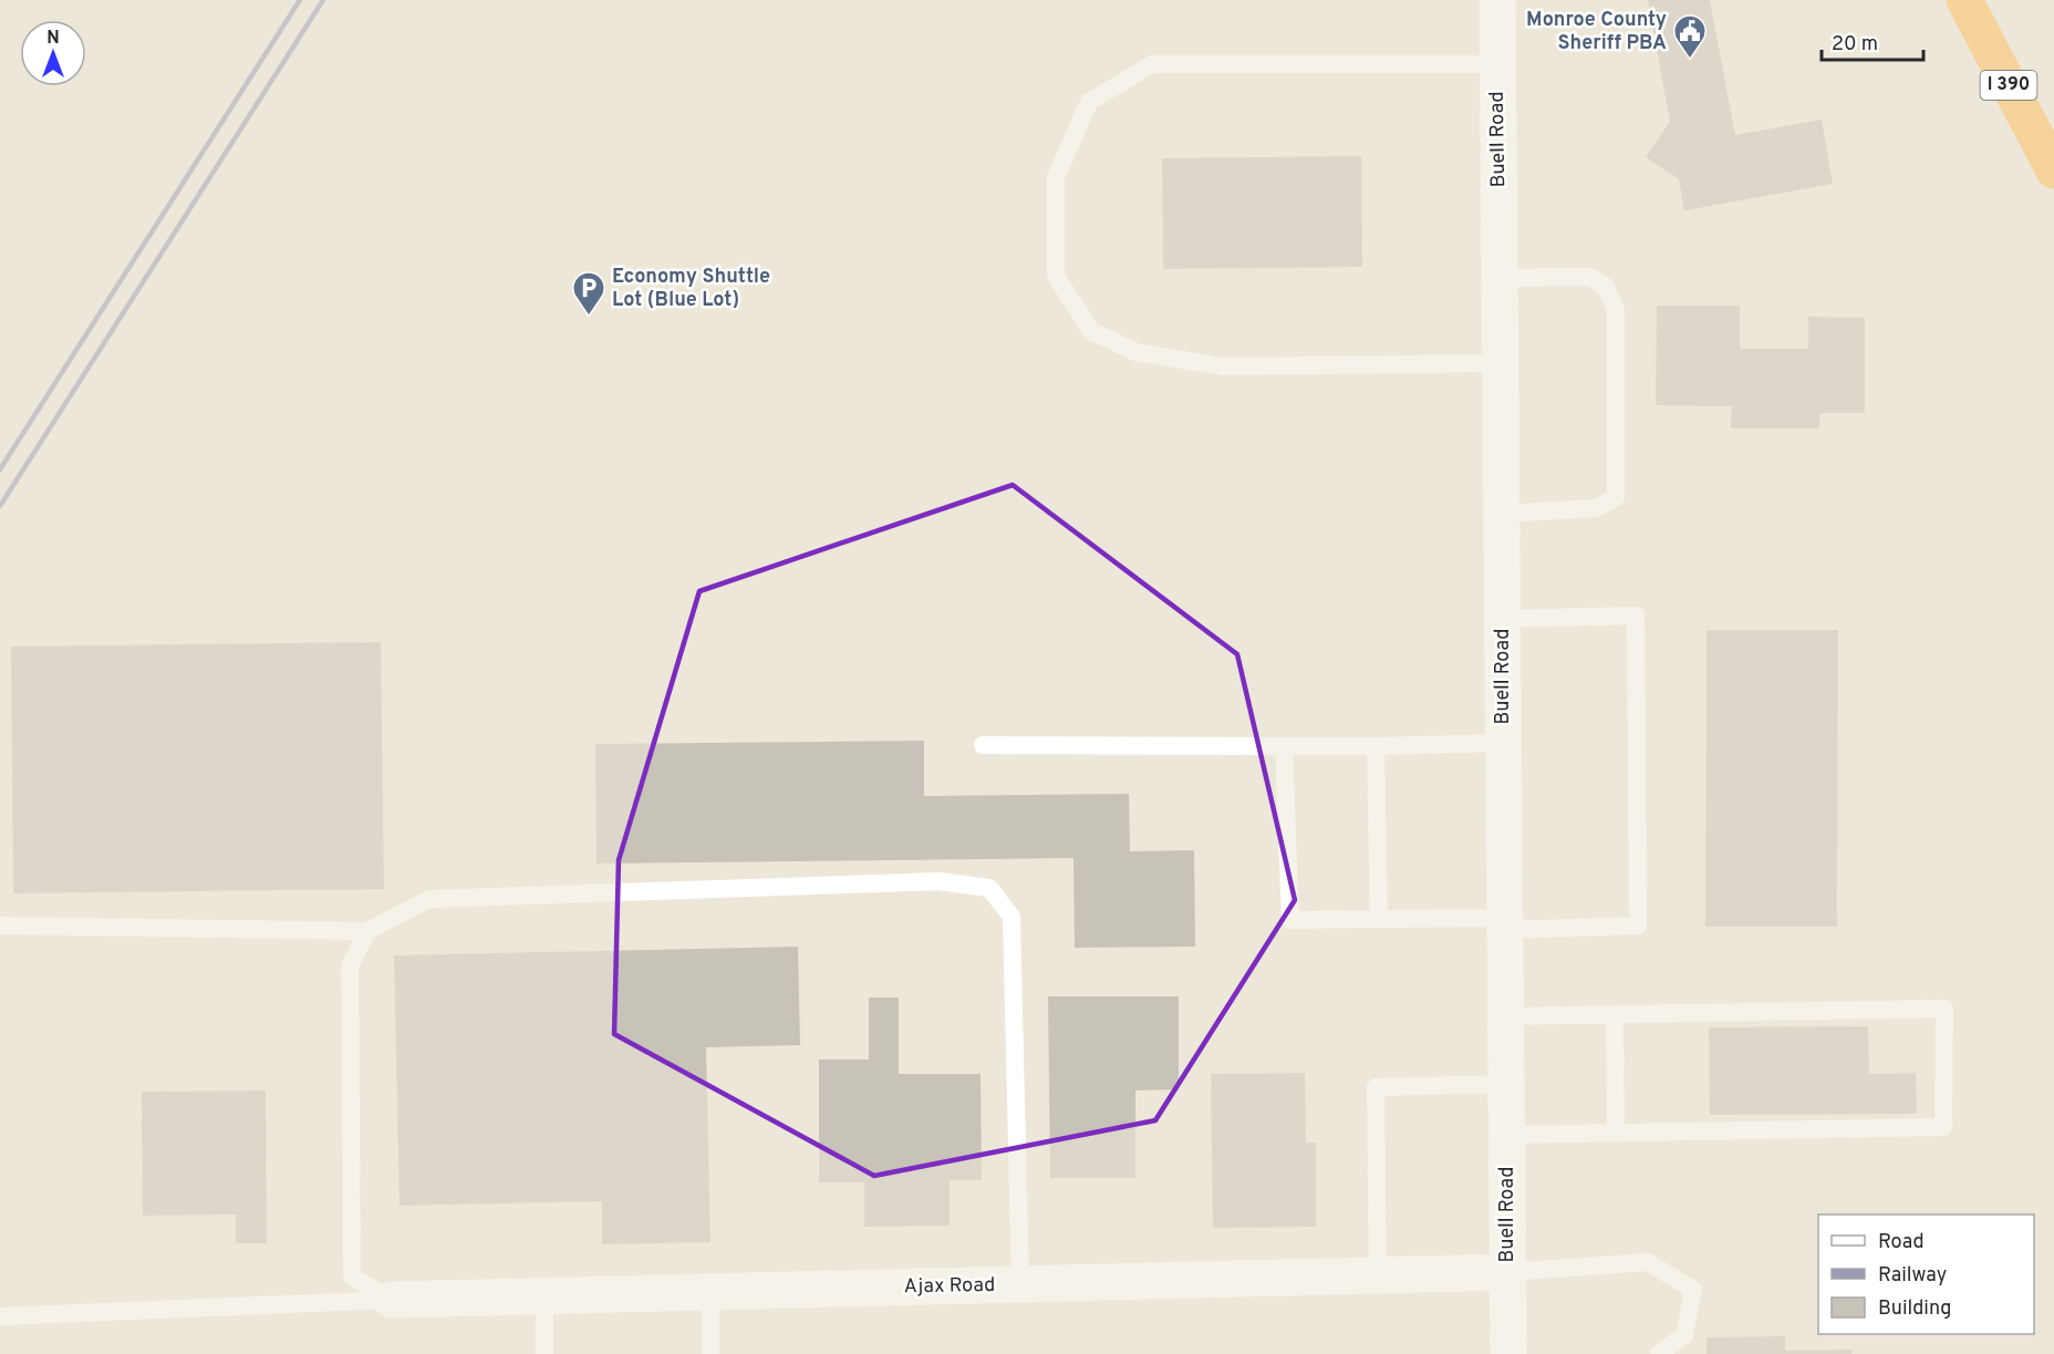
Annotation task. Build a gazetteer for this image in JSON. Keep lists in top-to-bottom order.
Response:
{
  "streets": {
    "highway": ["I 390"],
    "street": ["Buell Road", "Ajax Road"]
  },
  "crossings": [
    ["Buell Road", "Ajax Road"]
  ],
  "places": {
    "public building": ["Monroe County Sheriff PBA"],
    "parking": ["Economy Shuttle Lot (Blue Lot)"]
  },
  "legend": ["Road", "Railway", "Building"],
  "scale_bar": "20 m",
  "north": "top"
}
